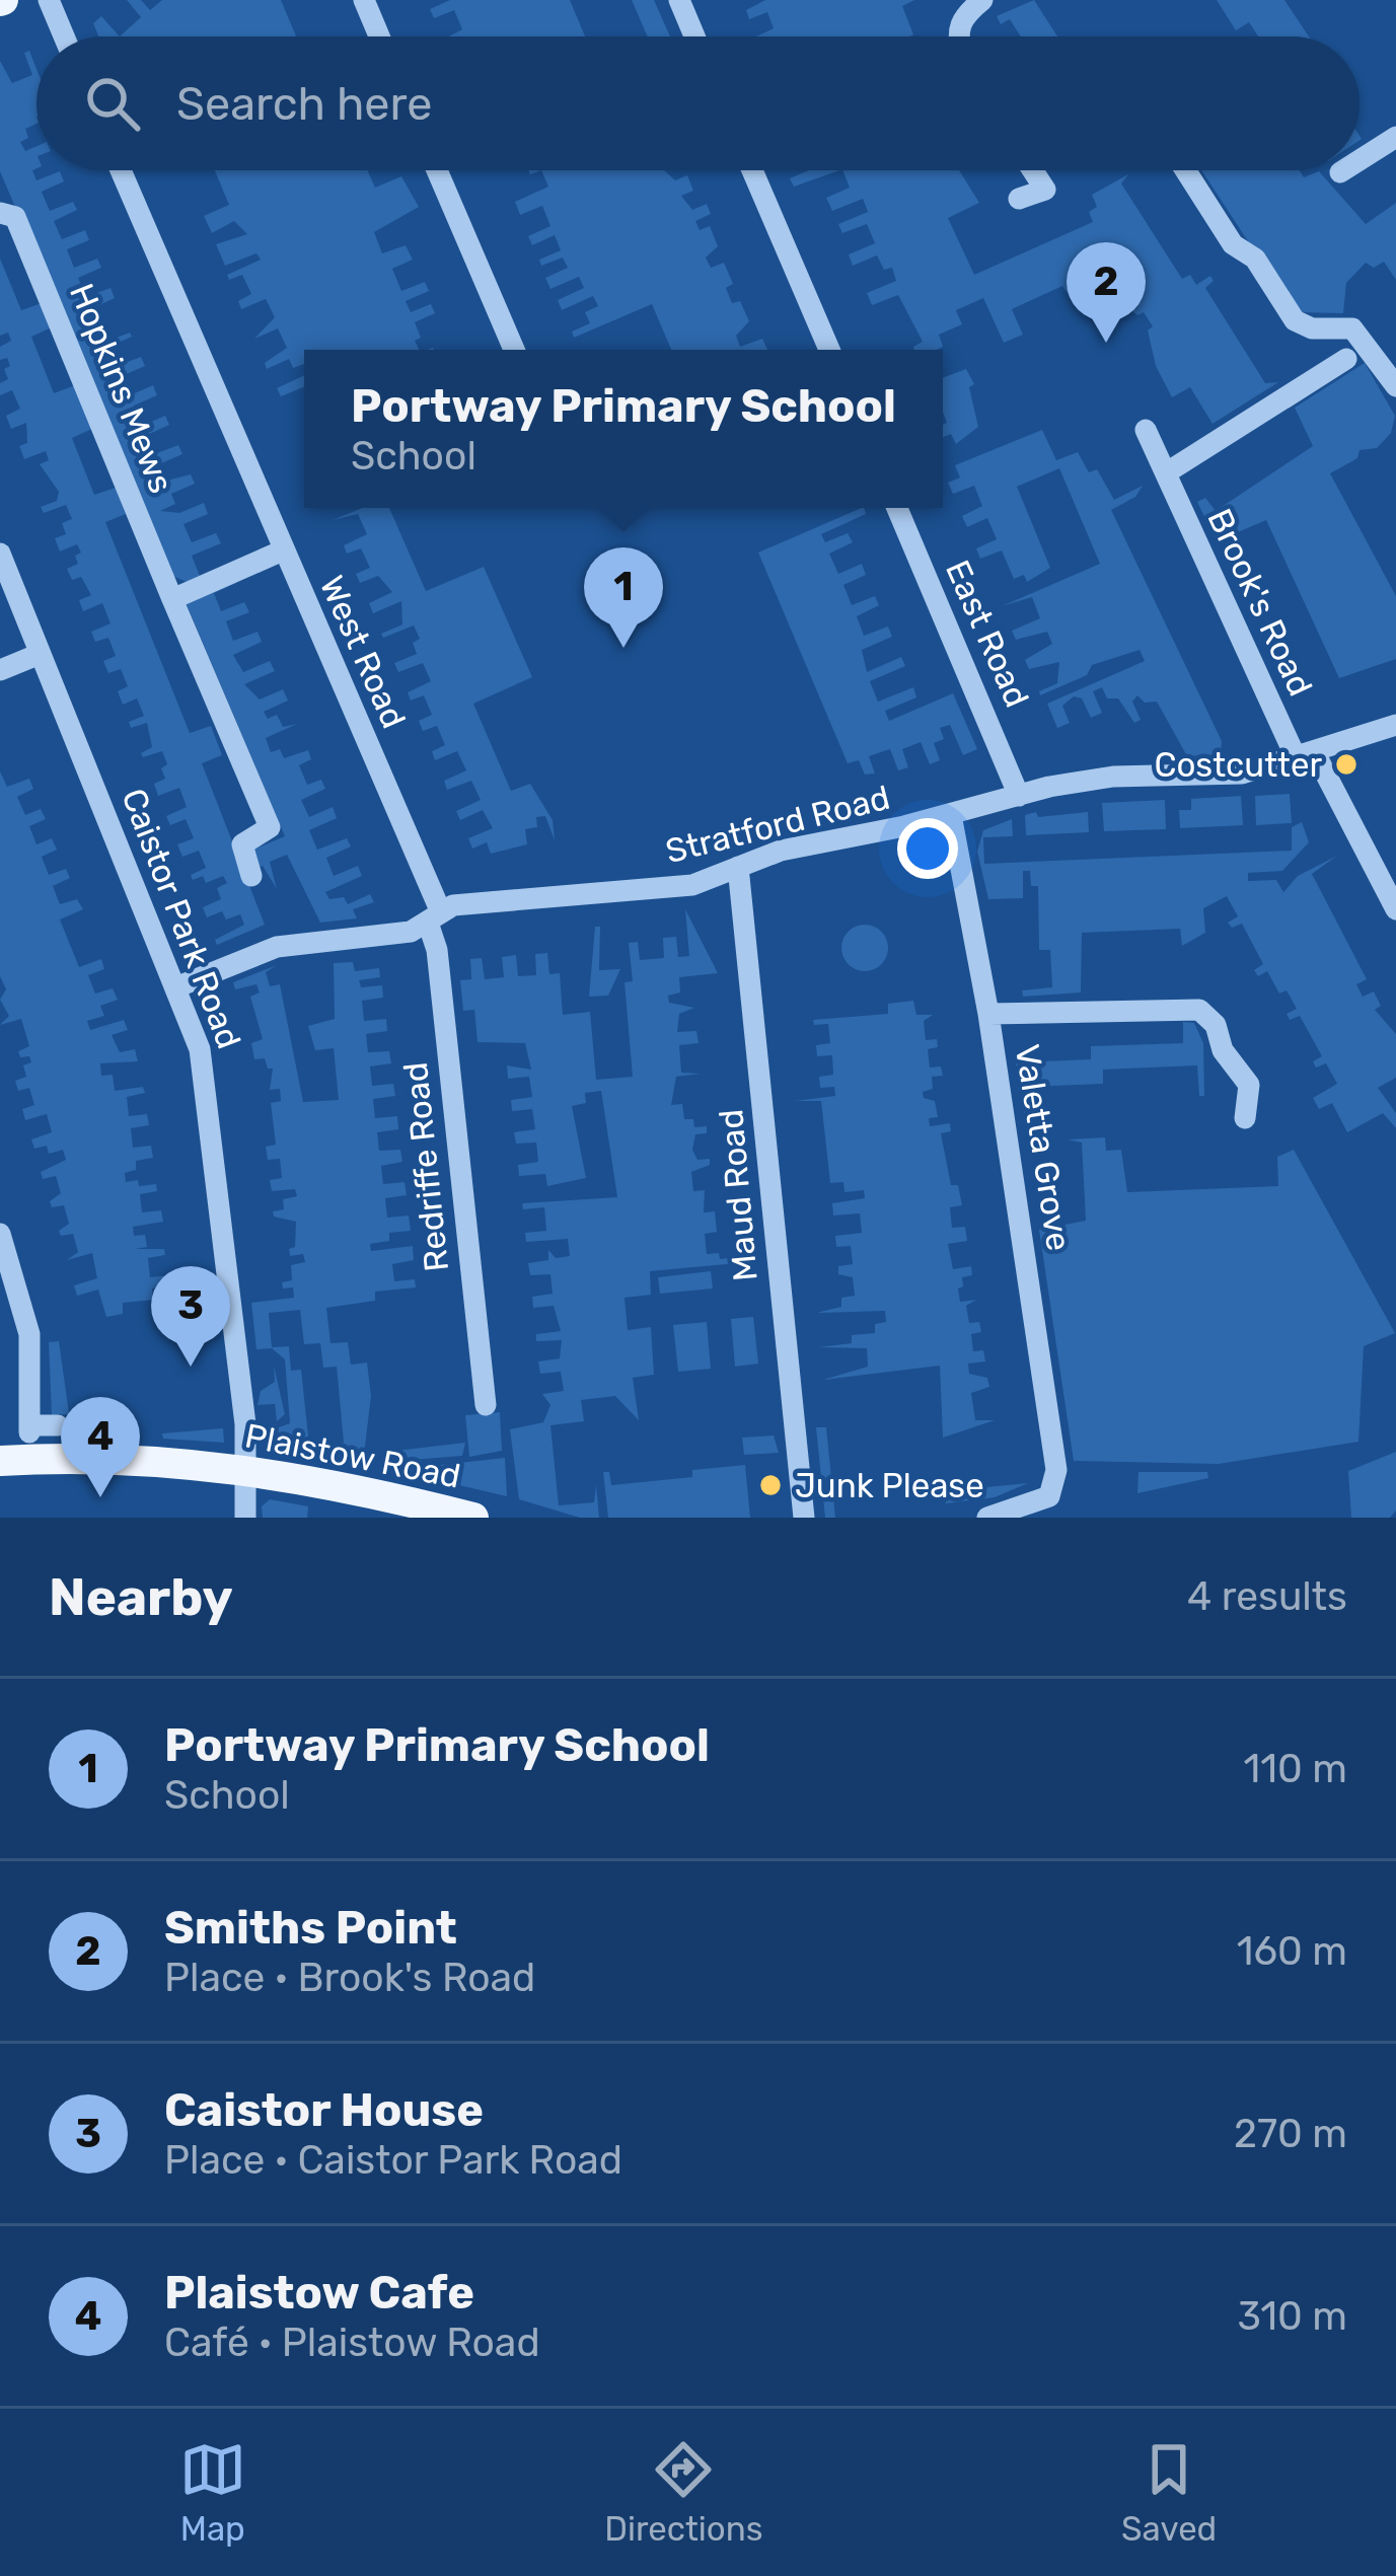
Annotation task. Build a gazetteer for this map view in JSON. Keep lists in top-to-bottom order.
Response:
{
  "streets": {
    "main road": ["Plaistow Road"],
    "street": [
      "Hopkins Mews",
      "Brook's Road",
      "East Road",
      "West Road",
      "Stratford Road",
      "Caistor Park Road",
      "Valetta Grove",
      "Redriffe Road",
      "Maud Road"
    ]
  },
  "crossings": [
    ["Brook's Road", "Stratford Road"],
    ["East Road", "Stratford Road"],
    ["West Road", "Stratford Road"],
    ["West Road", "Redriffe Road"],
    ["Stratford Road", "Caistor Park Road"],
    ["Stratford Road", "Valetta Grove"],
    ["Stratford Road", "Redriffe Road"],
    ["Stratford Road", "Maud Road"],
    ["Caistor Park Road", "Plaistow Road"]
  ],
  "places": ["Costcutter", "Junk Please"],
  "page": {
    "search": "Search here",
    "pins": [
      "2",
      "1",
      "3",
      "4"
    ],
    "popup": ["Portway Primary School", "School"],
    "heading": ["Nearby", "4 results"],
    "list": [
      {
        "mark": "1",
        "name": "Portway Primary School",
        "note": "School",
        "value": "110 m"
      },
      {
        "mark": "2",
        "name": "Smiths Point",
        "note": "Place · Brook's Road",
        "value": "160 m"
      },
      {
        "mark": "3",
        "name": "Caistor House",
        "note": "Place · Caistor Park Road",
        "value": "270 m"
      },
      {
        "mark": "4",
        "name": "Plaistow Cafe",
        "note": "Café · Plaistow Road",
        "value": "310 m"
      }
    ],
    "nav": ["Map", "Directions", "Saved"]
  }
}
